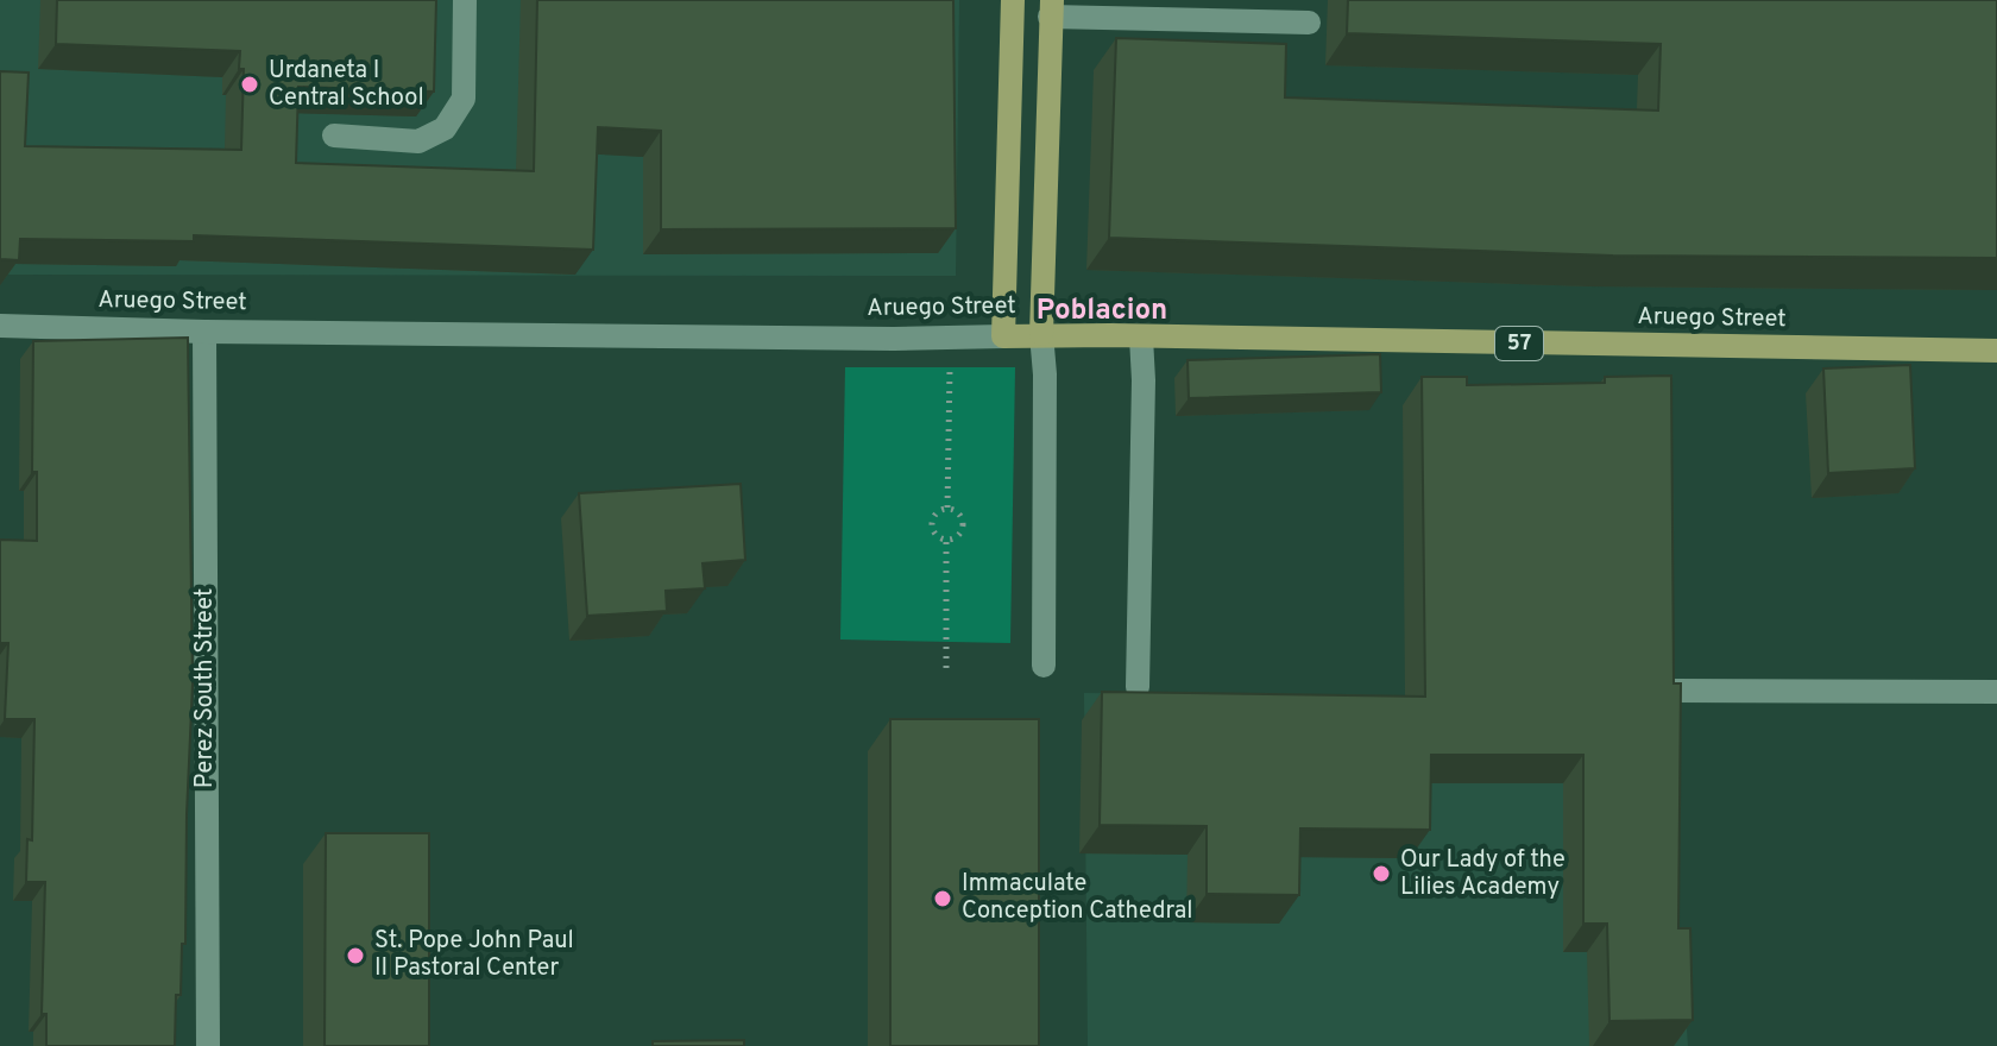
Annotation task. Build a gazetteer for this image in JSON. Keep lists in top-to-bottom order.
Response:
{
  "streets": {
    "main road": ["Aruego Street", "57"],
    "street": ["Perez South Street"]
  },
  "crossings": [
    ["Aruego Street", "Perez South Street"]
  ],
  "districts": ["Poblacion"],
  "places": [
    "Urdaneta I Central School",
    "Our Lady of the Lilies Academy",
    "Immaculate Conception Cathedral",
    "St. Pope John Paul II Pastoral Center"
  ]
}
